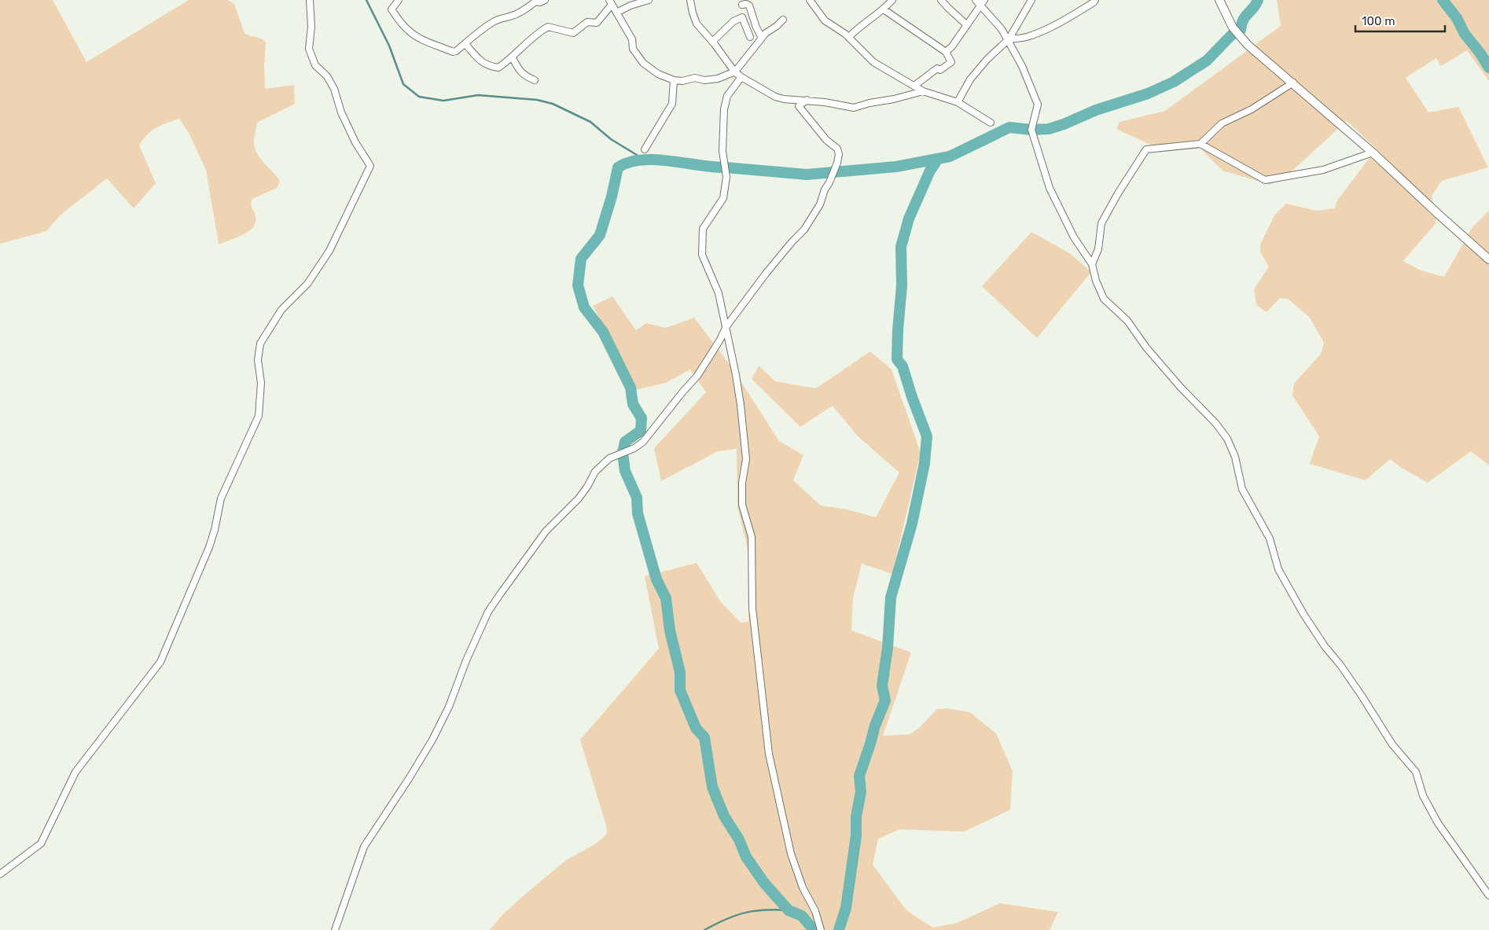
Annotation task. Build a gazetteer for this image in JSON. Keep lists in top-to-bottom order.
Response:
{
  "scale_bar": "100 m"
}
